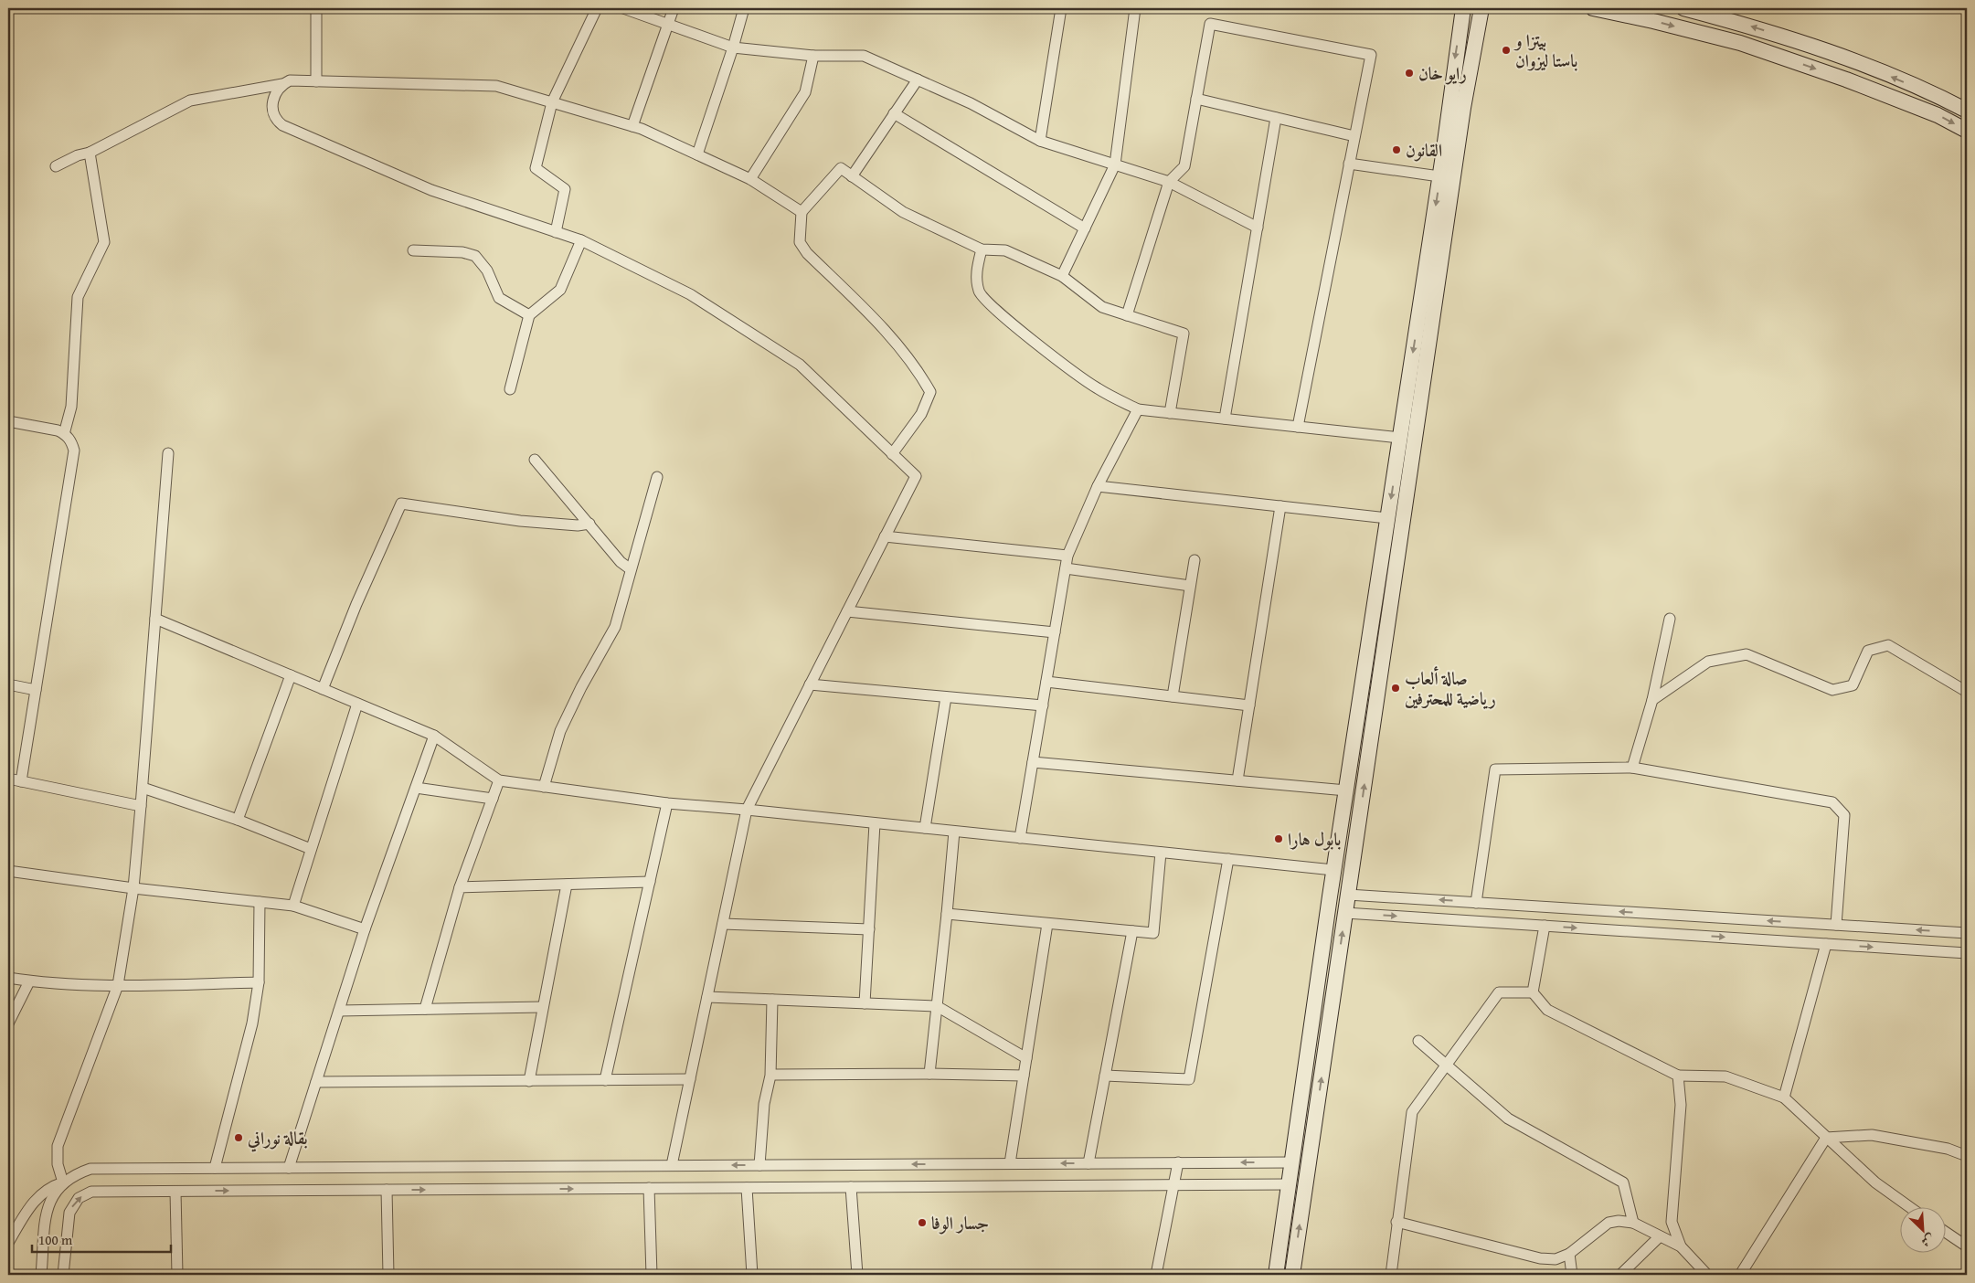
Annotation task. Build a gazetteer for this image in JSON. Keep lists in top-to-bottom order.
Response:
{
  "places": [
    "بيتزا و باستا ليزوان",
    "رايو خان",
    "القانون",
    "صالة ألعاب رياضية للمحترفين",
    "بابول هارا",
    "بقالة نوراني",
    "جسار الوفا"
  ],
  "scale_bar": "100 m",
  "north": "bottom right"
}
